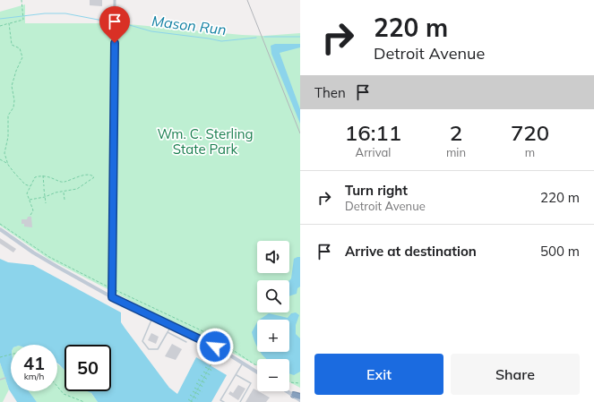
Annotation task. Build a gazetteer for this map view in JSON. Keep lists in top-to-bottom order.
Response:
{
  "water": ["Mason Run"],
  "parks": ["Wm. C. Sterling State Park"],
  "page": {
    "turn": ["220 m", "Detroit Avenue"],
    "then": "Then",
    "eta": [
      "16:11",
      "Arrival",
      "2",
      "min",
      "720",
      "m"
    ],
    "list": [
      {
        "name": "Turn right",
        "note": "Detroit Avenue",
        "value": "220 m"
      },
      {
        "name": "Arrive at destination",
        "value": "500 m"
      }
    ],
    "map_buttons": ["+", "−"],
    "speed": "41 km/h",
    "limit": "50",
    "buttons": ["Exit", "Share"]
  }
}
